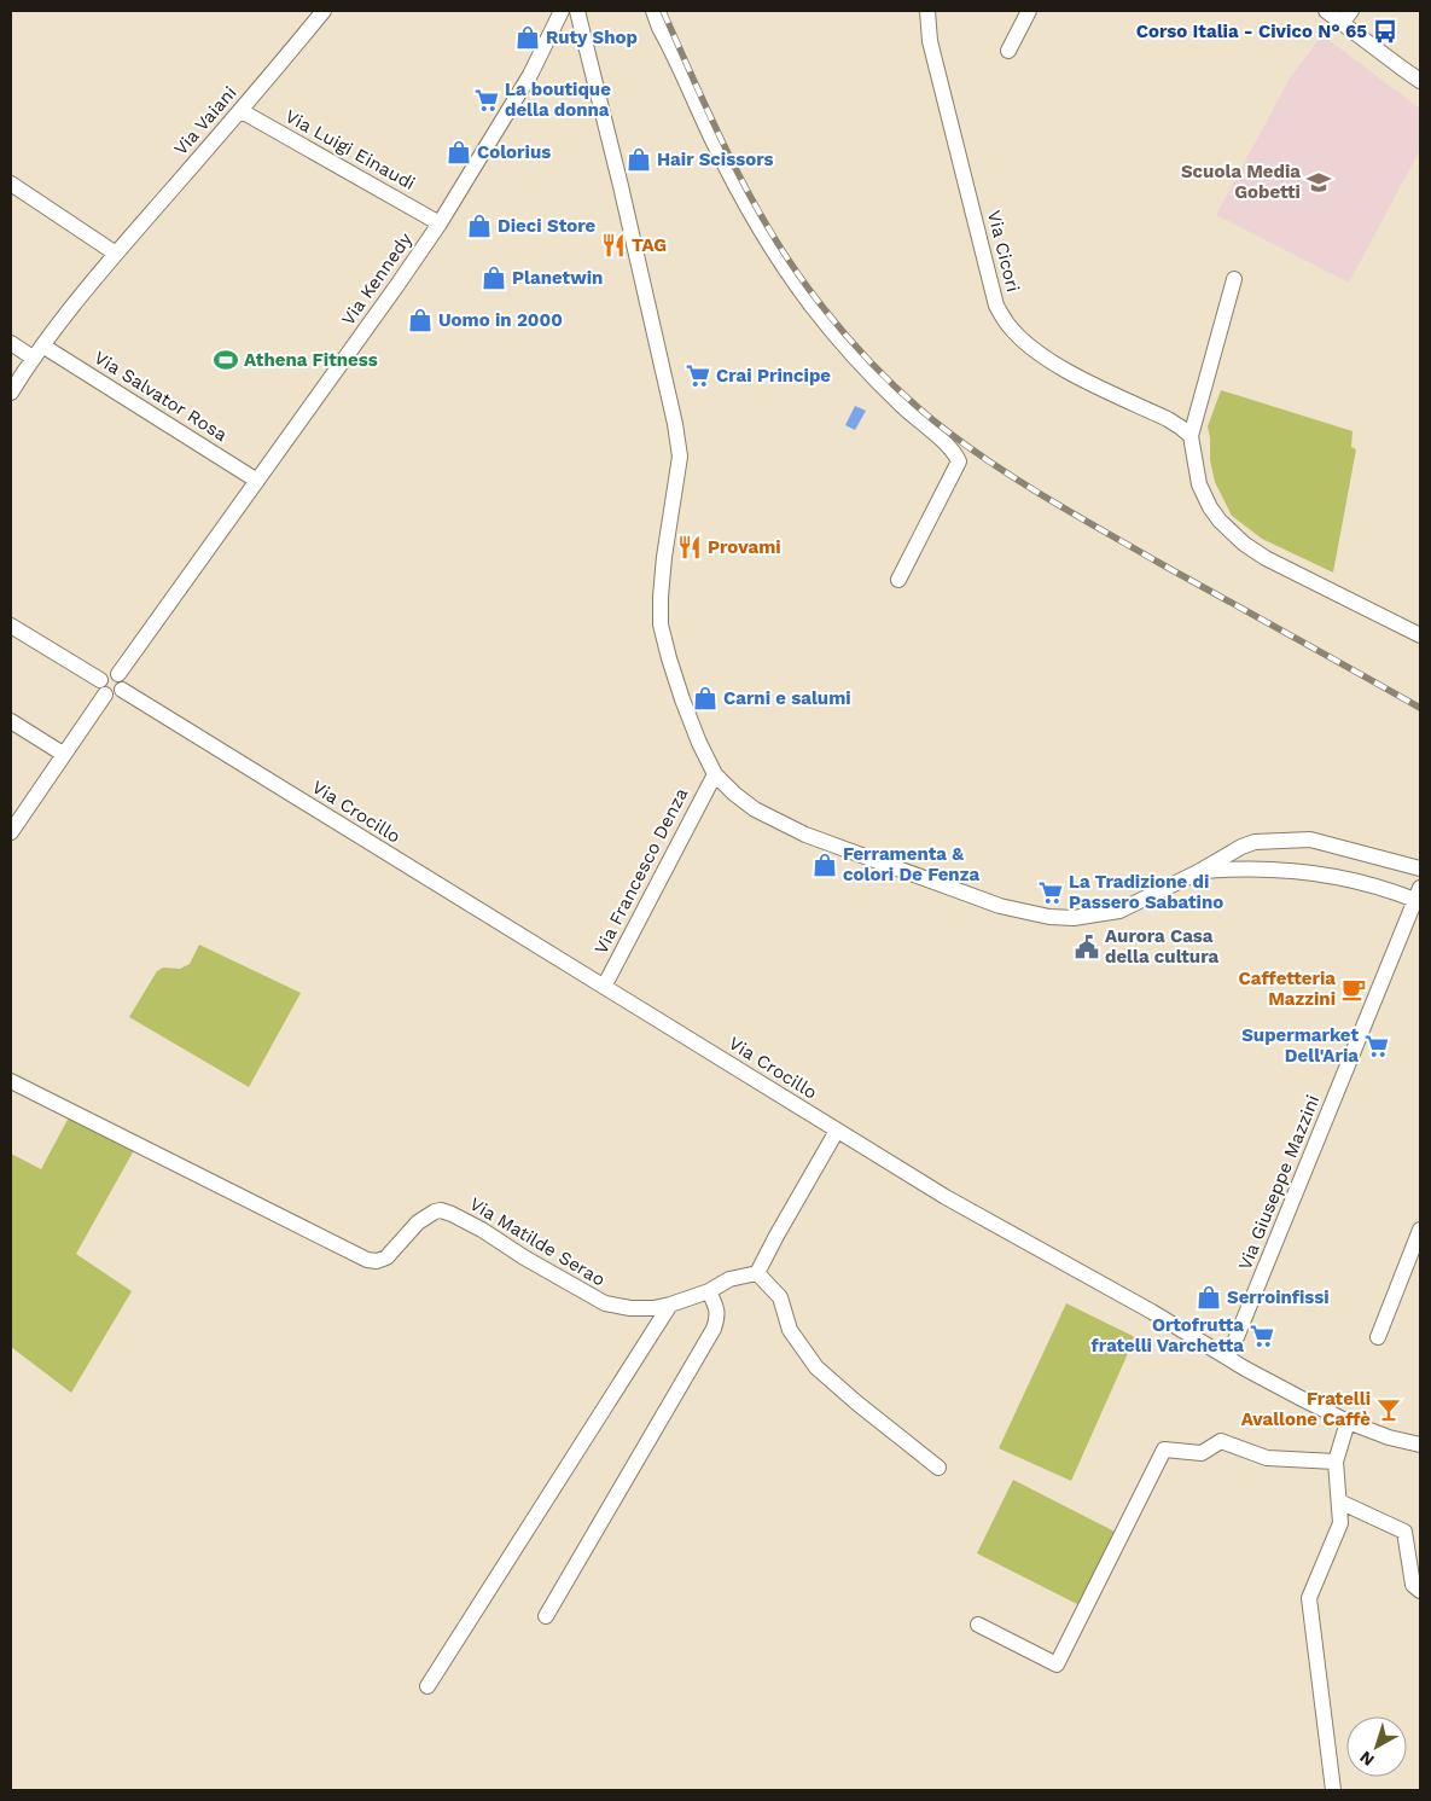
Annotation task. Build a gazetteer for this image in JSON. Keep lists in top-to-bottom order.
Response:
{
  "streets": {
    "street": [
      "Via Vaiani",
      "Via Luigi Einaudi",
      "Via Cicori",
      "Via Kennedy",
      "Via Salvator Rosa",
      "Via Crocillo",
      "Via Francesco Denza",
      "Via Giuseppe Mazzini",
      "Via Matilde Serao"
    ]
  },
  "crossings": [
    ["Via Vaiani", "Via Luigi Einaudi"],
    ["Via Vaiani", "Via Salvator Rosa"],
    ["Via Luigi Einaudi", "Via Kennedy"],
    ["Via Kennedy", "Via Salvator Rosa"],
    ["Via Kennedy", "Via Crocillo"],
    ["Via Crocillo", "Via Francesco Denza"],
    ["Via Crocillo", "Via Giuseppe Mazzini"]
  ],
  "places": {
    "bus stop": ["Corso Italia - Civico N° 65"],
    "shop": [
      "Ruty Shop",
      "Colorius",
      "Hair Scissors",
      "Dieci Store",
      "Planetwin",
      "Uomo in 2000",
      "Carni e salumi",
      "Ferramenta & colori De Fenza",
      "Serroinfissi"
    ],
    "supermarket": [
      "La boutique della donna",
      "Crai Principe",
      "La Tradizione di Passero Sabatino",
      "Supermarket Dell'Aria",
      "Ortofrutta fratelli Varchetta"
    ],
    "school or university": ["Scuola Media Gobetti"],
    "restaurant": ["TAG", "Provami"],
    "sports": ["Athena Fitness"],
    "public building": ["Aurora Casa della cultura"],
    "cafe": ["Caffetteria Mazzini"],
    "bar": ["Fratelli Avallone Caffè"]
  },
  "north": "bottom left"
}
